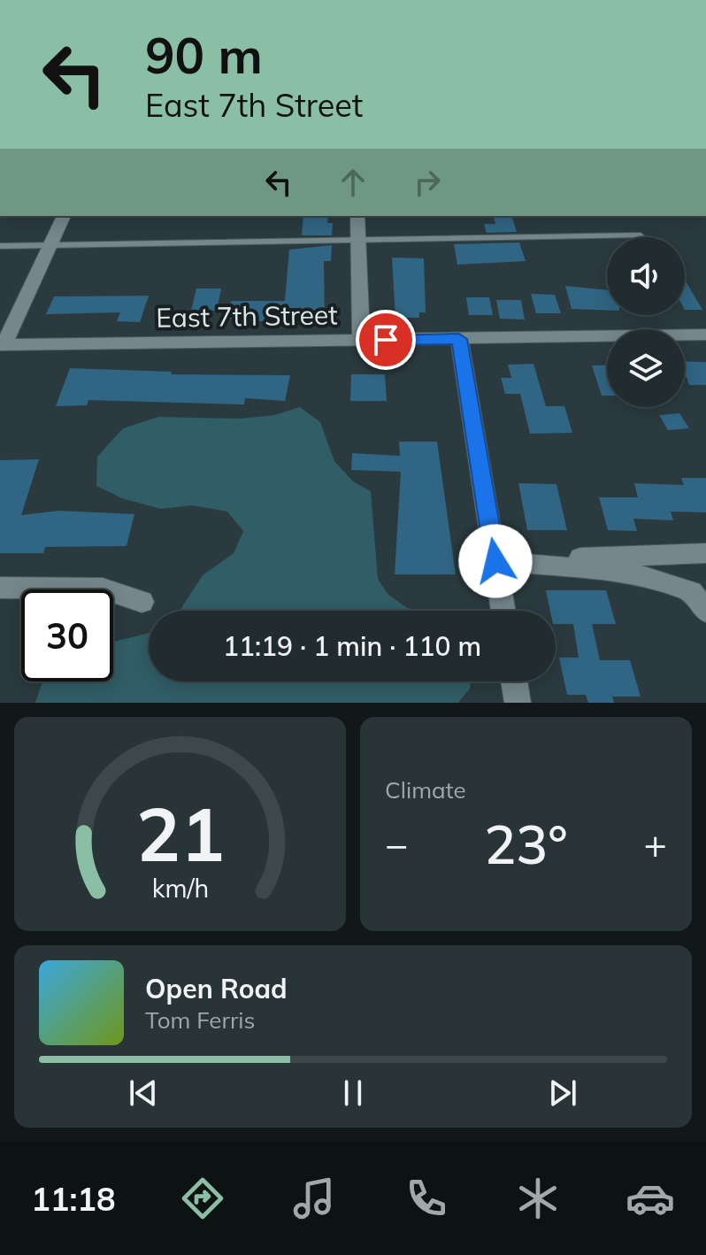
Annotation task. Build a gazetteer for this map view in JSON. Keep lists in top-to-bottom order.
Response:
{
  "streets": {
    "street": ["East 7th Street"]
  },
  "page": {
    "turn": ["90 m", "East 7th Street"],
    "limit": "30",
    "trip": "11:19 · 1 min · 110 m",
    "tile": "Climate",
    "heat": ["−", "23°", "+"],
    "song": ["Open Road", "Tom Ferris"],
    "tabs": "11:18",
    "gauge": ["21", "km/h"]
  }
}
